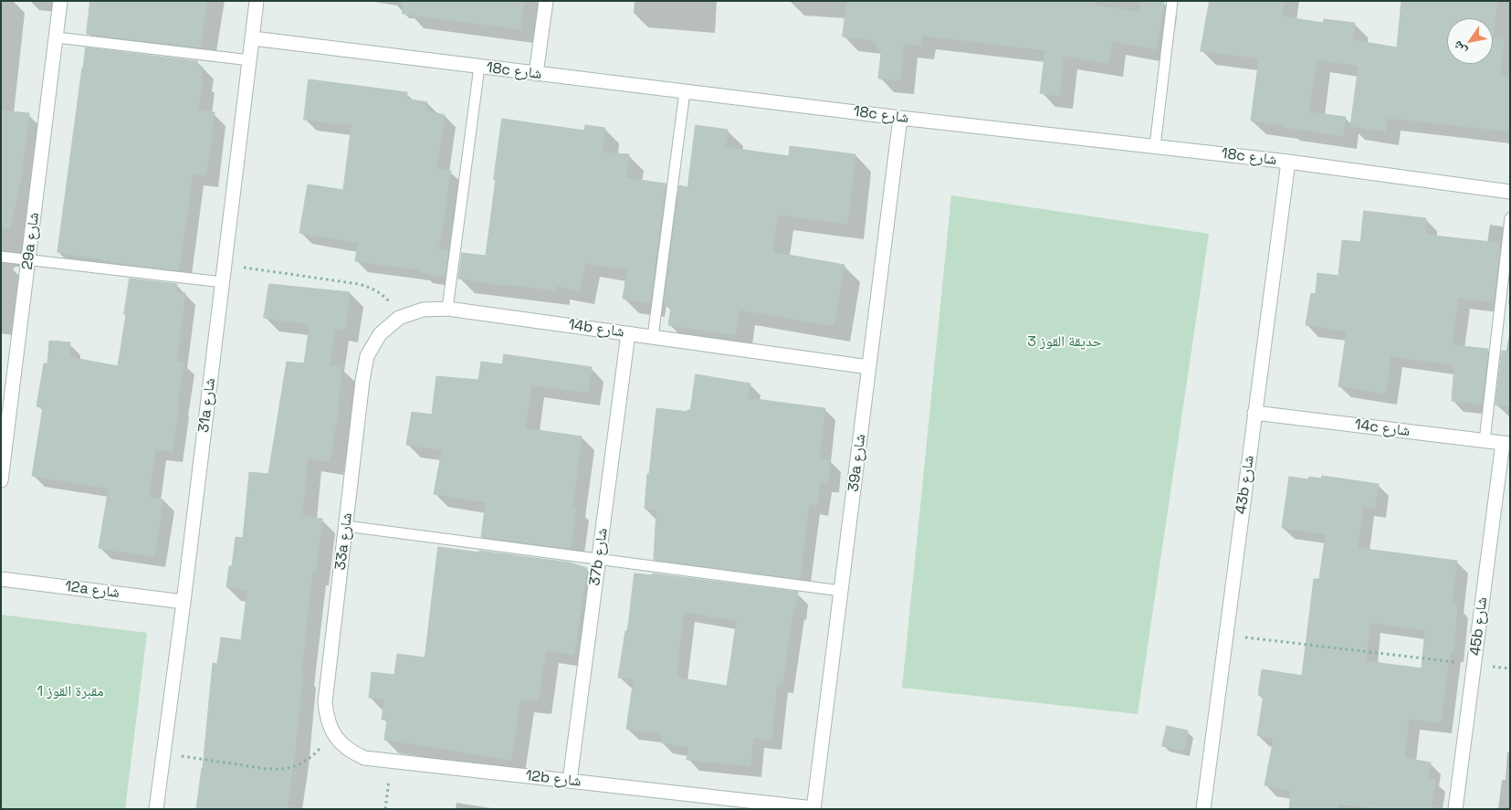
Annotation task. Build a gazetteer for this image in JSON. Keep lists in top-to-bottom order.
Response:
{
  "streets": {
    "street": [
      "18c شارع",
      "29a شارع",
      "14b شارع",
      "31a شارع",
      "14c شارع",
      "39a شارع",
      "43b شارع",
      "33a شارع",
      "37b شارع",
      "12a شارع",
      "45b شارع",
      "12b شارع"
    ]
  },
  "crossings": [
    ["18c شارع", "31a شارع"],
    ["18c شارع", "39a شارع"],
    ["18c شارع", "43b شارع"],
    ["14b شارع", "39a شارع"],
    ["14b شارع", "33a شارع"],
    ["14b شارع", "37b شارع"],
    ["31a شارع", "12a شارع"],
    ["14c شارع", "43b شارع"],
    ["14c شارع", "45b شارع"],
    ["39a شارع", "12b شارع"],
    ["33a شارع", "12b شارع"],
    ["37b شارع", "12b شارع"]
  ],
  "parks": ["حديقة القوز 3", "مقبرة القوز 1"],
  "north": "bottom left"
}
